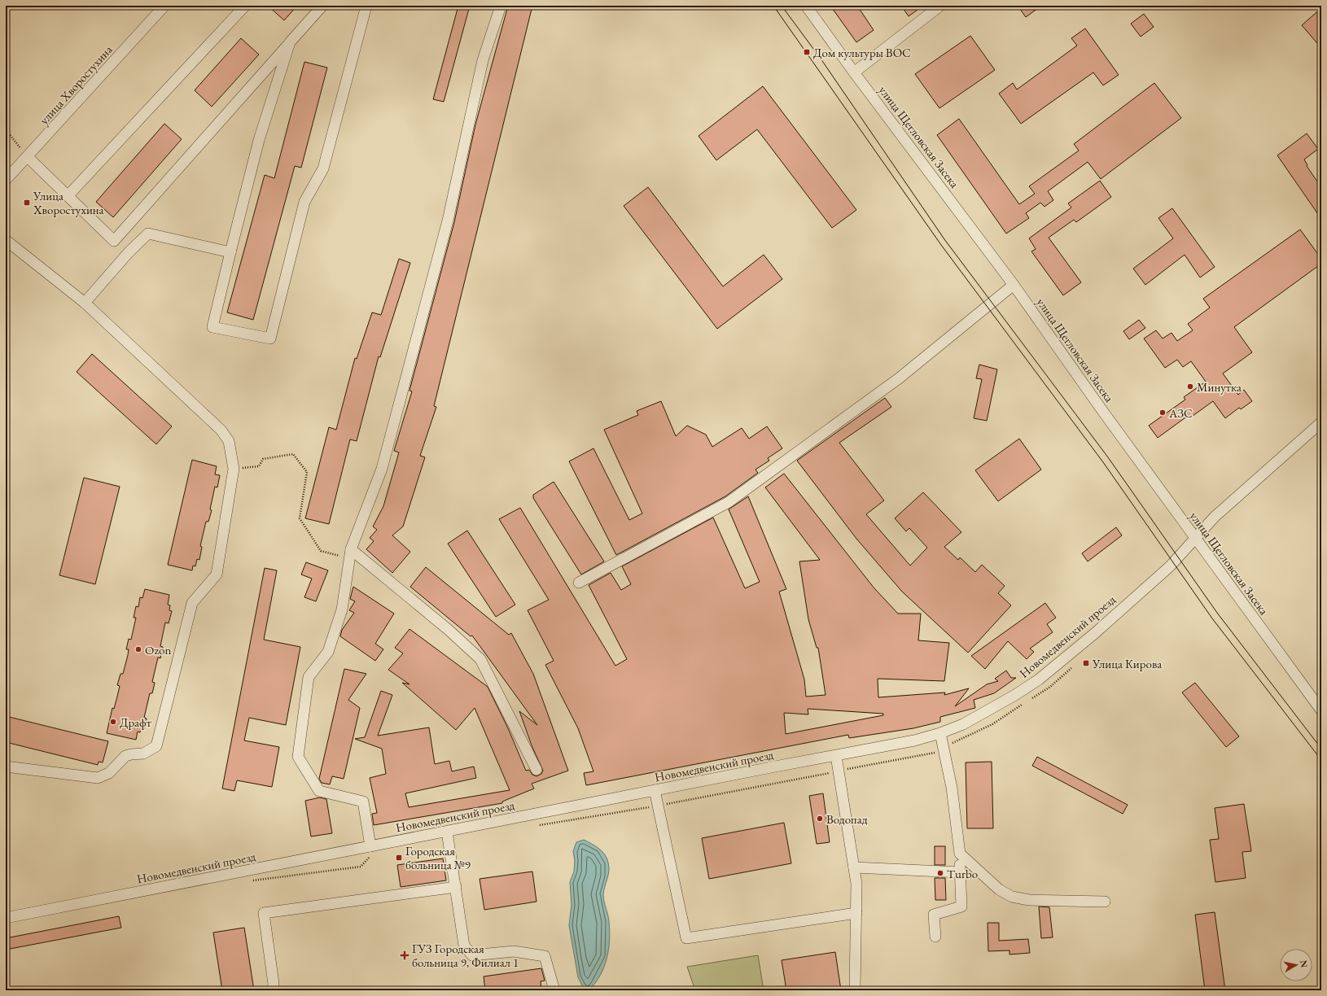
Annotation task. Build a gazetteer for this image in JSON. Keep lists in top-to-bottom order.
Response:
{
  "streets": {
    "street": ["улица Хворостухина", "улица Щегловская Засека", "Новомедвенский проезд"]
  },
  "crossings": [
    ["улица Щегловская Засека", "Новомедвенский проезд"]
  ],
  "places": {
    "transit": [
      "Дом культуры ВОС",
      "Улица Хворостухина",
      "Улица Кирова",
      "Городская больница №9"
    ],
    "other": [
      "Минутка",
      "АЗС",
      "Ozon",
      "Драфт",
      "Водопад",
      "Turbo"
    ],
    "health": ["ГУЗ Городская больница 9, Филиал 1"]
  },
  "north": "right"
}
